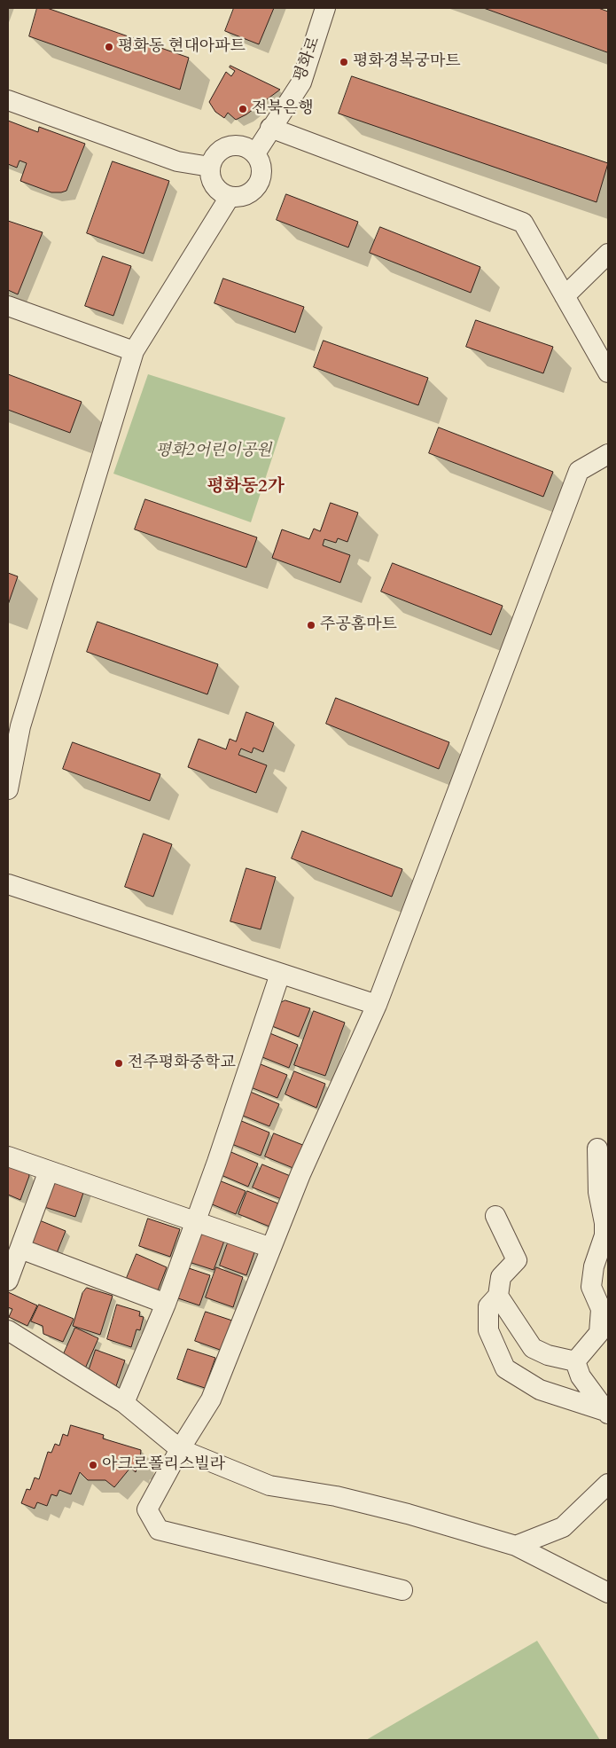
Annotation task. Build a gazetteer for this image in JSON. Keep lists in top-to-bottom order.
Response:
{
  "streets": {
    "street": ["평화로"]
  },
  "districts": ["평화동2가"],
  "parks": ["평화2어린이공원"],
  "places": [
    "평화동 현대아파트",
    "평화경복궁마트",
    "전북은행",
    "주공홈마트",
    "전주평화중학교",
    "아크로폴리스빌라"
  ]
}
